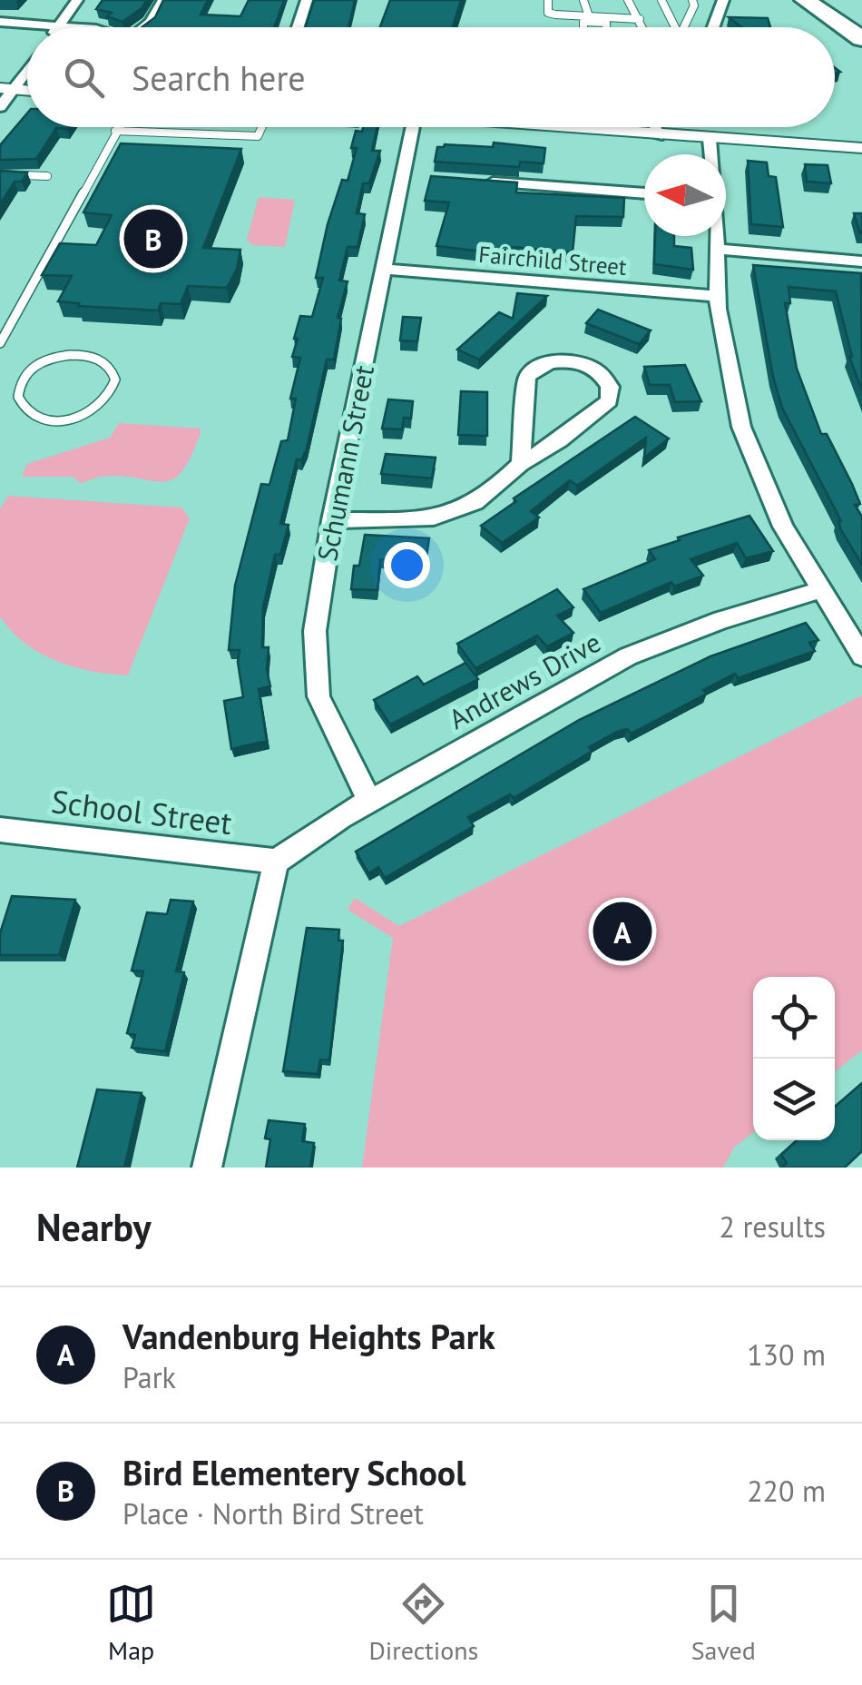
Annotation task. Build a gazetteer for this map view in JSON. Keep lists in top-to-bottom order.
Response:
{
  "streets": {
    "street": [
      "Fairchild Street",
      "Schumann Street",
      "Andrews Drive",
      "School Street"
    ]
  },
  "crossings": [
    ["Fairchild Street", "Schumann Street"],
    ["Schumann Street", "Andrews Drive"],
    ["Andrews Drive", "School Street"]
  ],
  "north": "left",
  "page": {
    "search": "Search here",
    "pins": ["B", "A"],
    "heading": ["Nearby", "2 results"],
    "list": [
      {
        "mark": "A",
        "name": "Vandenburg Heights Park",
        "note": "Park",
        "value": "130 m"
      },
      {
        "mark": "B",
        "name": "Bird Elementery School",
        "note": "Place · North Bird Street",
        "value": "220 m"
      }
    ],
    "nav": ["Map", "Directions", "Saved"]
  }
}
